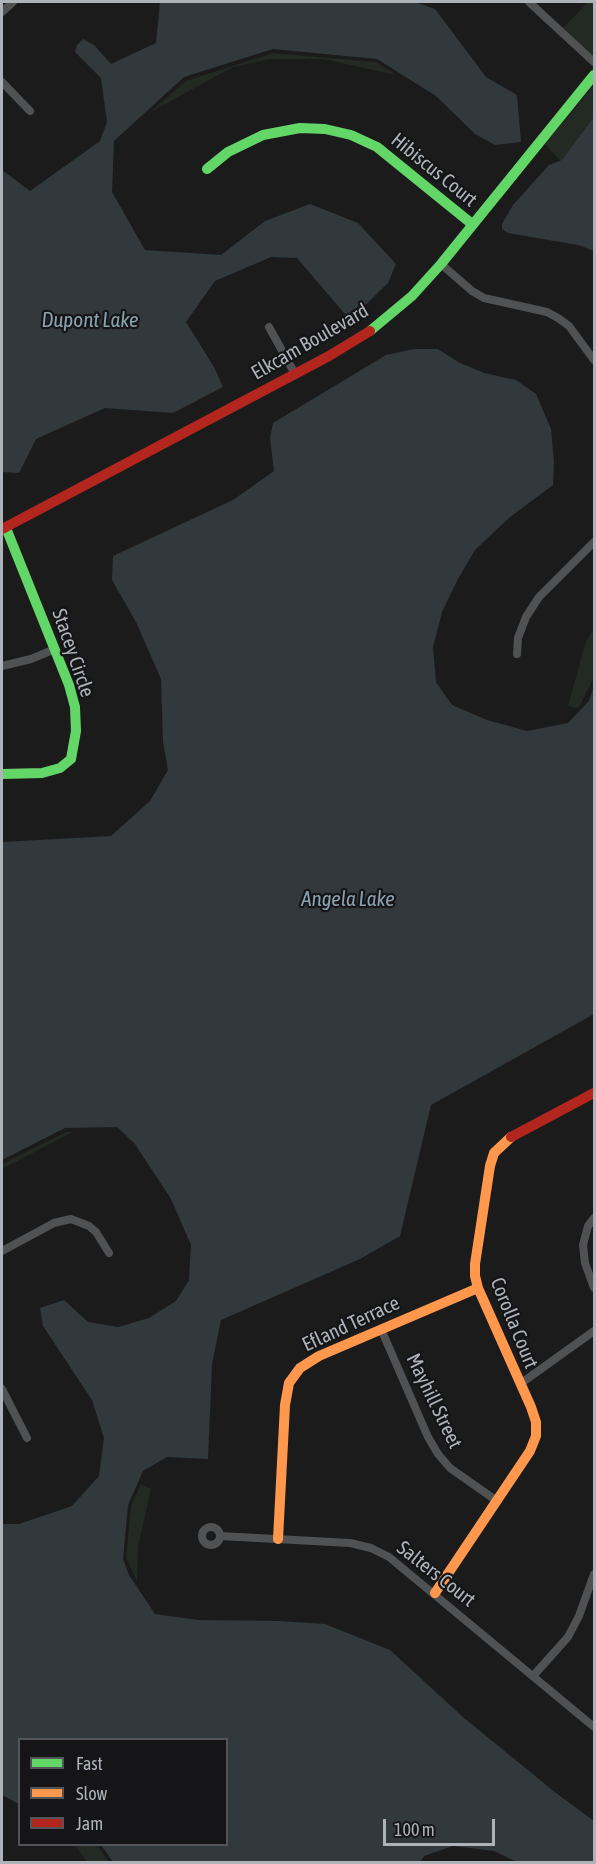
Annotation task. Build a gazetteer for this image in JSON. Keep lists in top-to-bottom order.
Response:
{
  "streets": {
    "street": [
      "Hibiscus Court",
      "Elkcam Boulevard",
      "Stacey Circle",
      "Corolla Court",
      "Efland Terrace",
      "Mayhill Street",
      "Salters Court"
    ]
  },
  "crossings": [
    ["Hibiscus Court", "Elkcam Boulevard"],
    ["Elkcam Boulevard", "Stacey Circle"],
    ["Corolla Court", "Efland Terrace"],
    ["Corolla Court", "Mayhill Street"],
    ["Corolla Court", "Salters Court"],
    ["Efland Terrace", "Mayhill Street"],
    ["Efland Terrace", "Salters Court"]
  ],
  "water": ["Dupont Lake", "Angela Lake"],
  "legend": ["Fast", "Slow", "Jam"],
  "scale_bar": "100 m"
}
